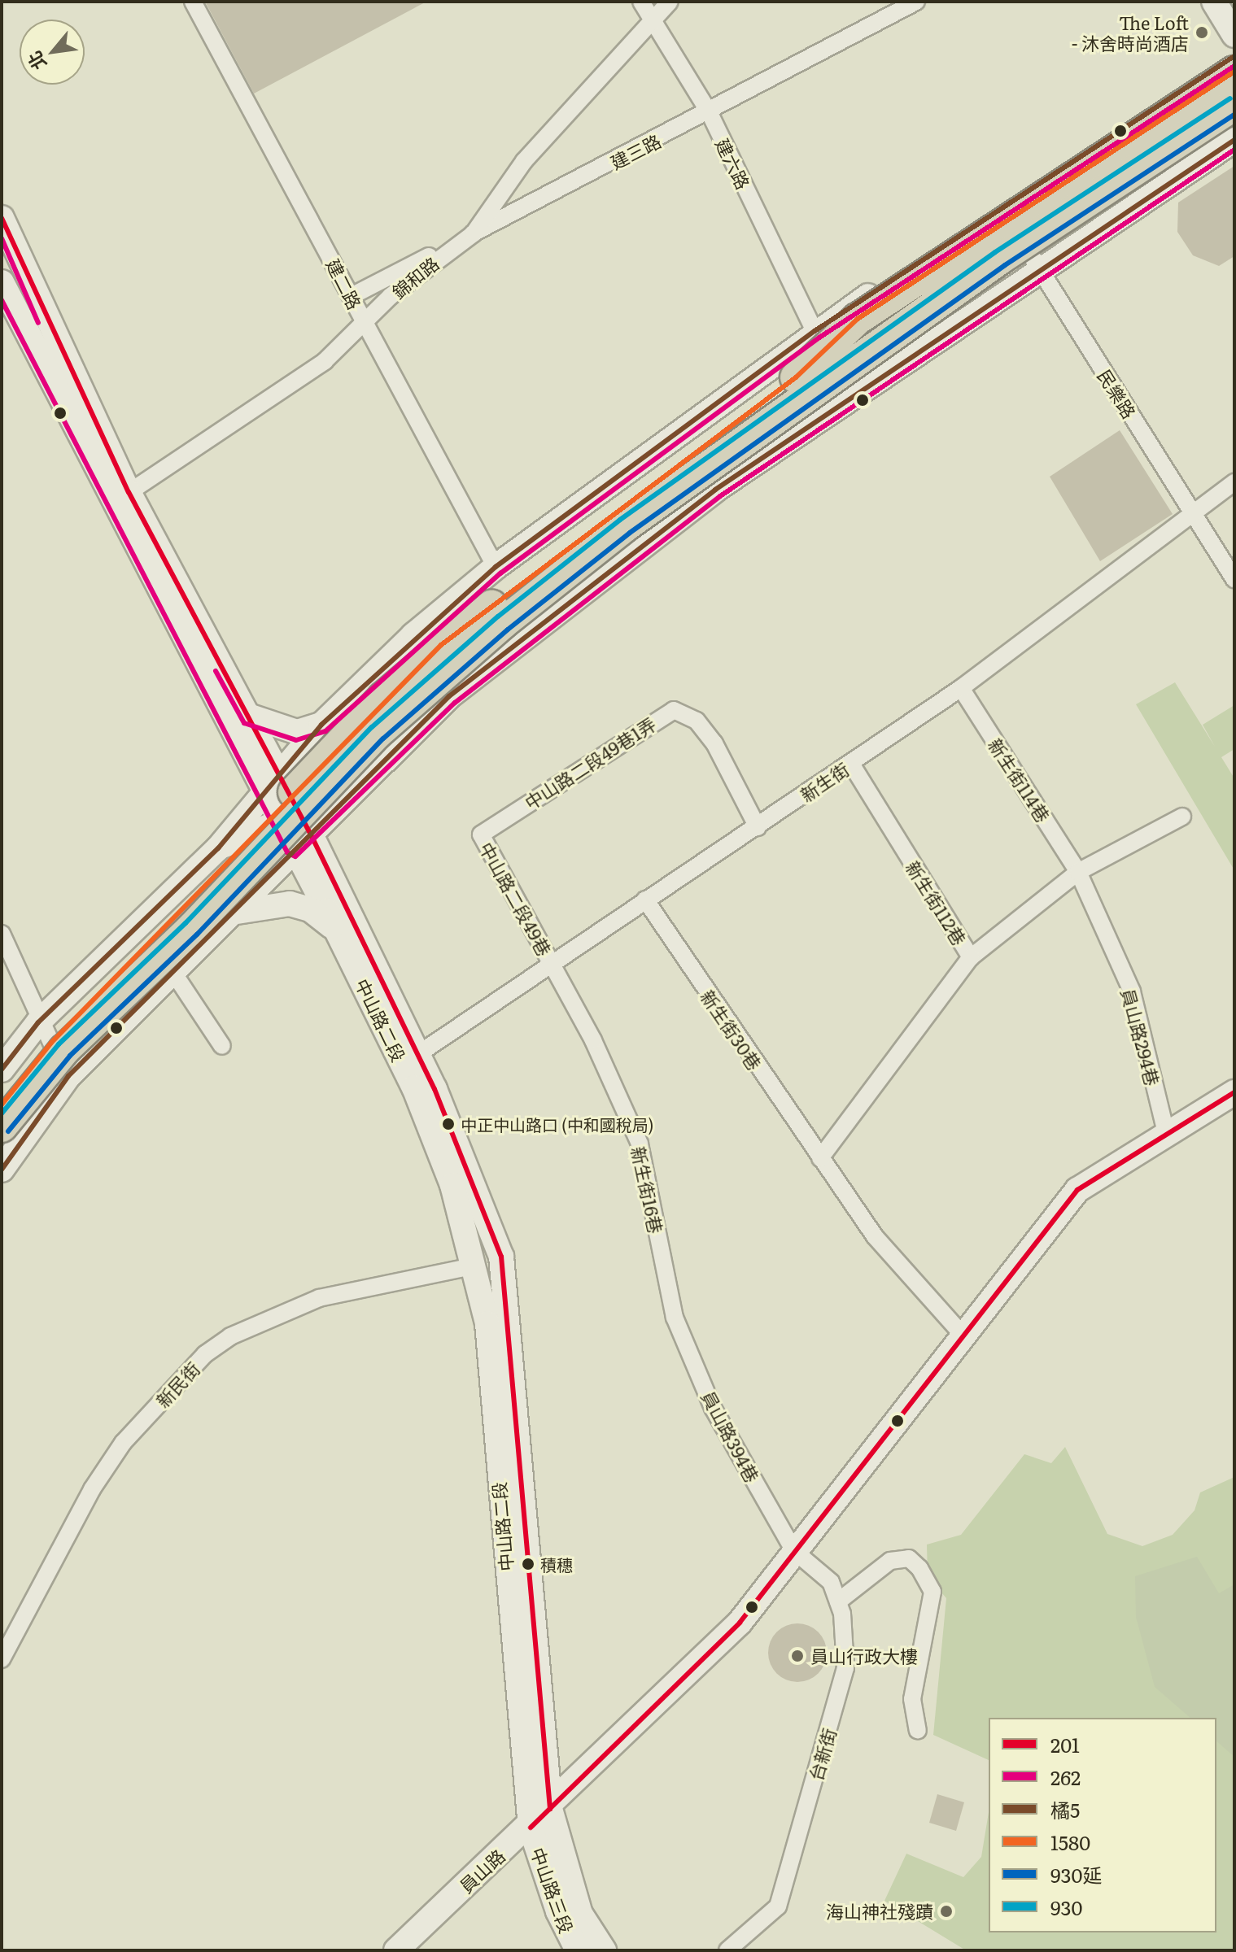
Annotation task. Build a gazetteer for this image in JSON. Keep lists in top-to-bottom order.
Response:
{
  "streets": {
    "main road": ["中山路二段", "員山路", "中山路三段"],
    "street": [
      "建三路",
      "建六路",
      "錦和路",
      "建二路",
      "民樂路",
      "中山路二段49巷1弄",
      "新生街114巷",
      "新生街",
      "中山路二段49巷",
      "新生街112巷",
      "新生街30巷",
      "員山路294巷",
      "新生街16巷",
      "新民街",
      "員山路394巷",
      "台新街"
    ]
  },
  "crossings": [
    ["建三路", "建六路"],
    ["建三路", "錦和路"],
    ["建三路", "建二路"],
    ["建六路", "錦和路"],
    ["錦和路", "建二路"],
    ["錦和路", "中山路二段"],
    ["民樂路", "新生街"],
    ["中山路二段49巷1弄", "新生街"],
    ["中山路二段49巷1弄", "中山路二段49巷"],
    ["新生街114巷", "新生街"],
    ["新生街114巷", "新生街112巷"],
    ["新生街114巷", "員山路294巷"],
    ["新生街", "中山路二段49巷"],
    ["新生街", "新生街112巷"],
    ["新生街", "中山路二段"],
    ["新生街", "新生街30巷"],
    ["新生街", "新生街16巷"],
    ["中山路二段49巷", "新生街16巷"],
    ["新生街112巷", "員山路294巷"],
    ["中山路二段", "新民街"],
    ["中山路二段", "員山路"],
    ["中山路二段", "中山路三段"],
    ["新生街30巷", "員山路"],
    ["員山路294巷", "員山路"],
    ["新生街16巷", "員山路394巷"],
    ["員山路394巷", "台新街"],
    ["員山路394巷", "員山路"],
    ["台新街", "員山路"],
    ["員山路", "中山路三段"]
  ],
  "places": [
    "The Loft - 沐舍時尚酒店",
    "中正中山路口 (中和國稅局)",
    "積穗",
    "員山行政大樓",
    "海山神社殘蹟"
  ],
  "lines": [
    "transit line 橘5",
    "transit line 262",
    "transit line 1580",
    "transit line 930",
    "transit line 930延",
    "transit line 201"
  ],
  "legend": [
    "201",
    "262",
    "橘5",
    "1580",
    "930延",
    "930"
  ],
  "north": "bottom left"
}
